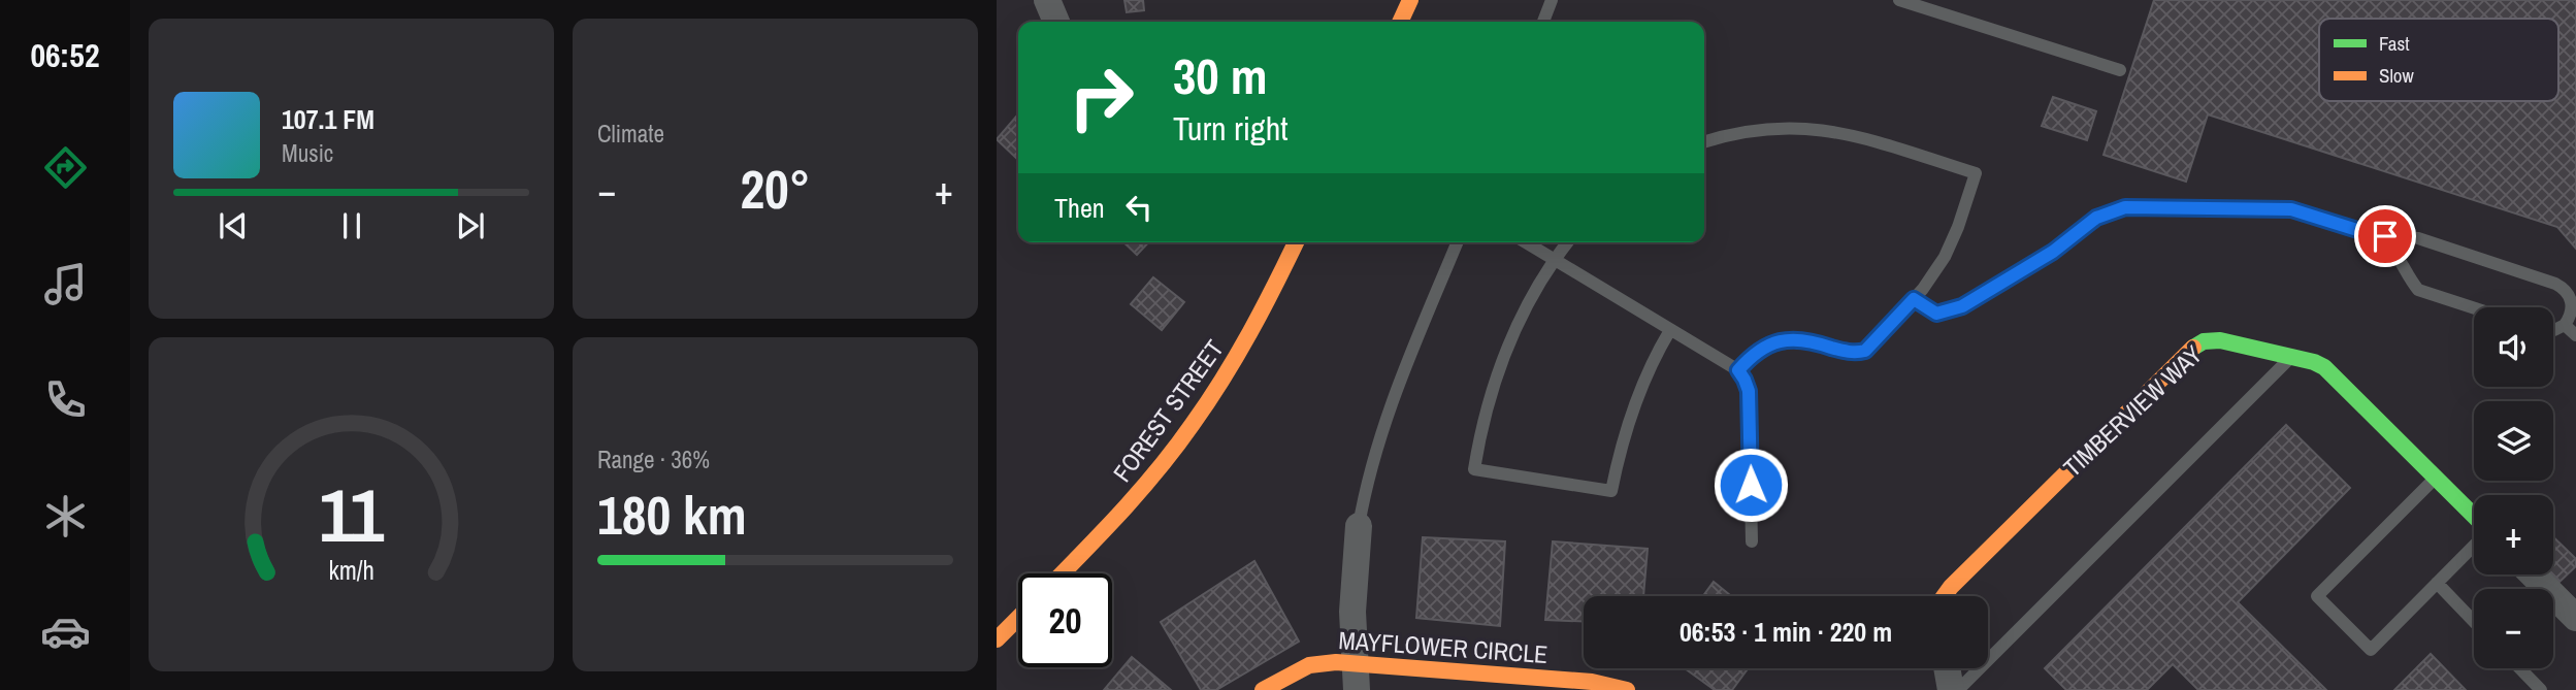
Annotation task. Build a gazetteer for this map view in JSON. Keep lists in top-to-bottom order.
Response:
{
  "streets": {
    "street": ["FOREST STREET", "TIMBERVIEW WAY", "MAYFLOWER CIRCLE"]
  },
  "legend": ["Fast", "Slow"],
  "page": {
    "tabs": "06:52",
    "tile": [
      "Climate",
      ["Range · 36%", "180 km"]
    ],
    "turn": ["30 m", "Turn right"],
    "song": ["107.1 FM", "Music"],
    "heat": ["−", "20°", "+"],
    "then": "Then",
    "map_buttons": ["+", "−"],
    "limit": "20",
    "trip": "06:53 · 1 min · 220 m",
    "gauge": ["11", "km/h"]
  }
}
